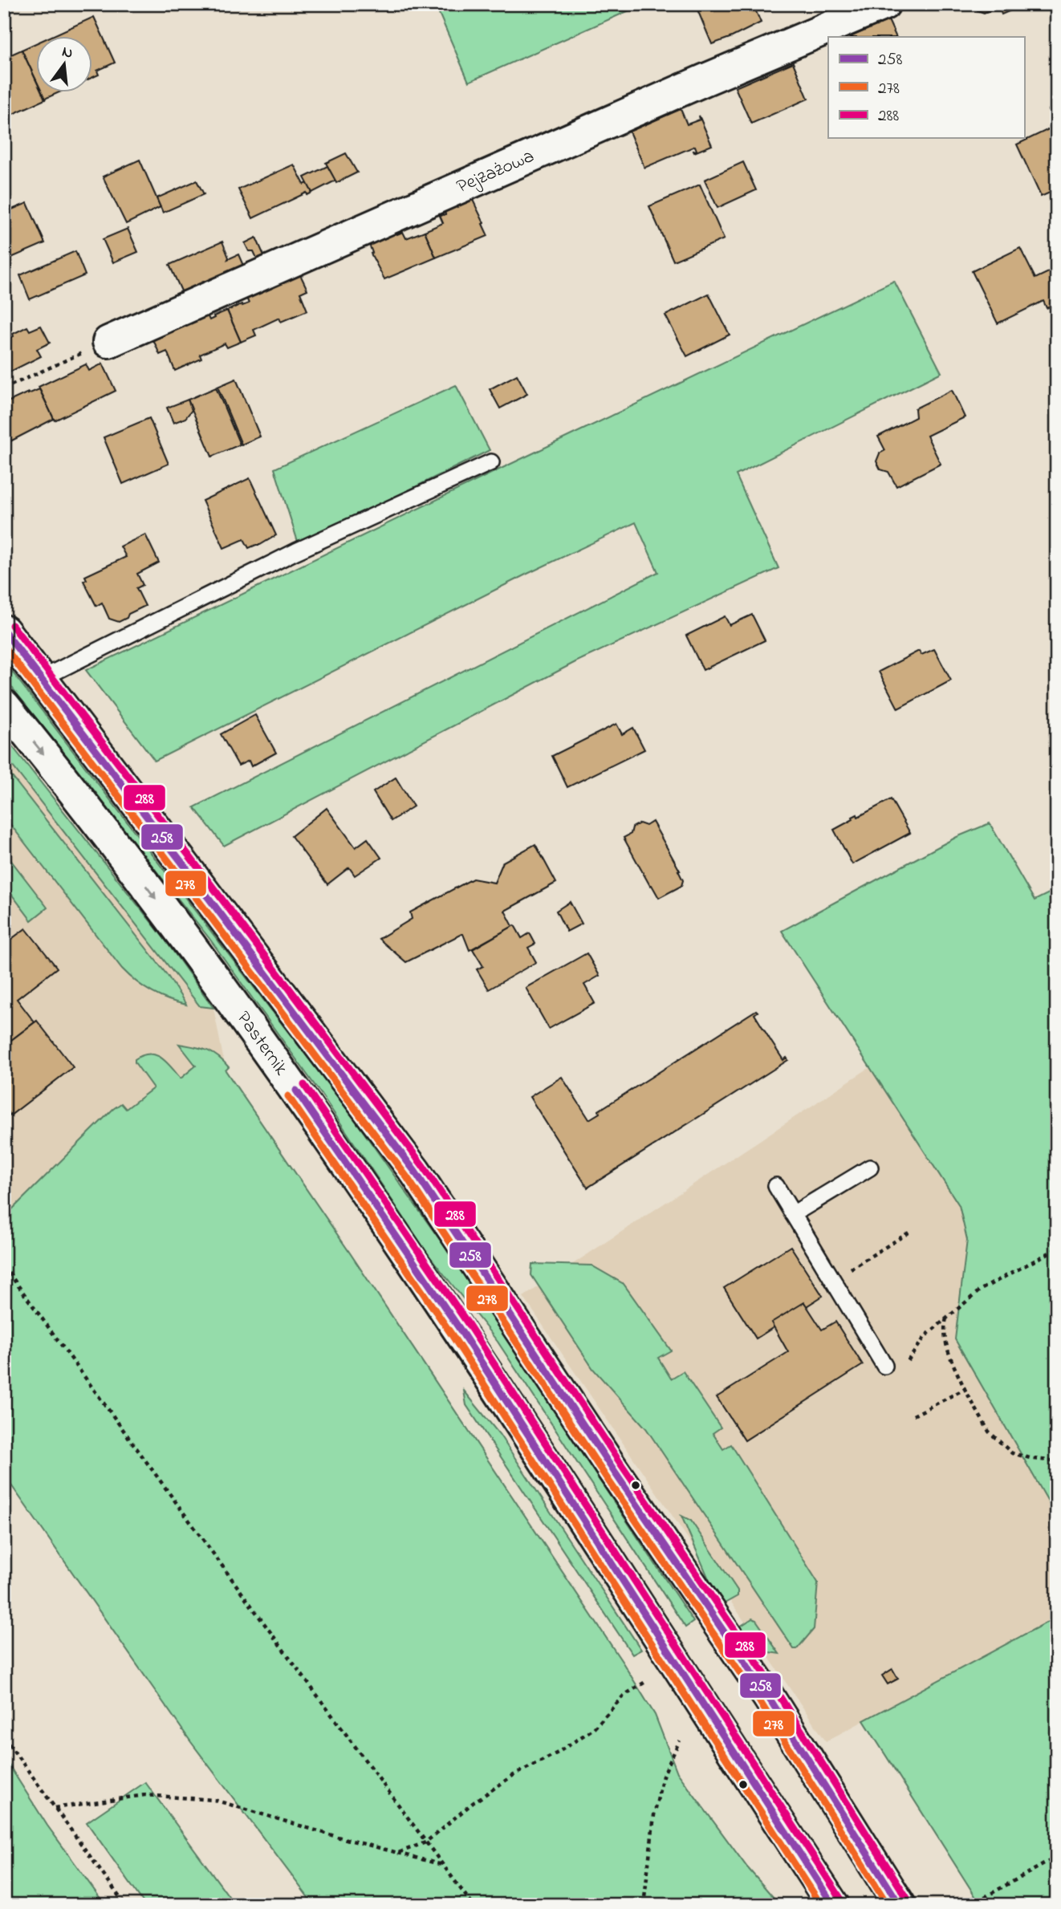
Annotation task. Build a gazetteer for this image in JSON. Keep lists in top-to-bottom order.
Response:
{
  "streets": {
    "main road": ["Pejzażowa", "Pasternik"]
  },
  "lines": ["transit line 288", "transit line 258", "transit line 278"],
  "legend": ["258", "278", "288"],
  "north": "top"
}
